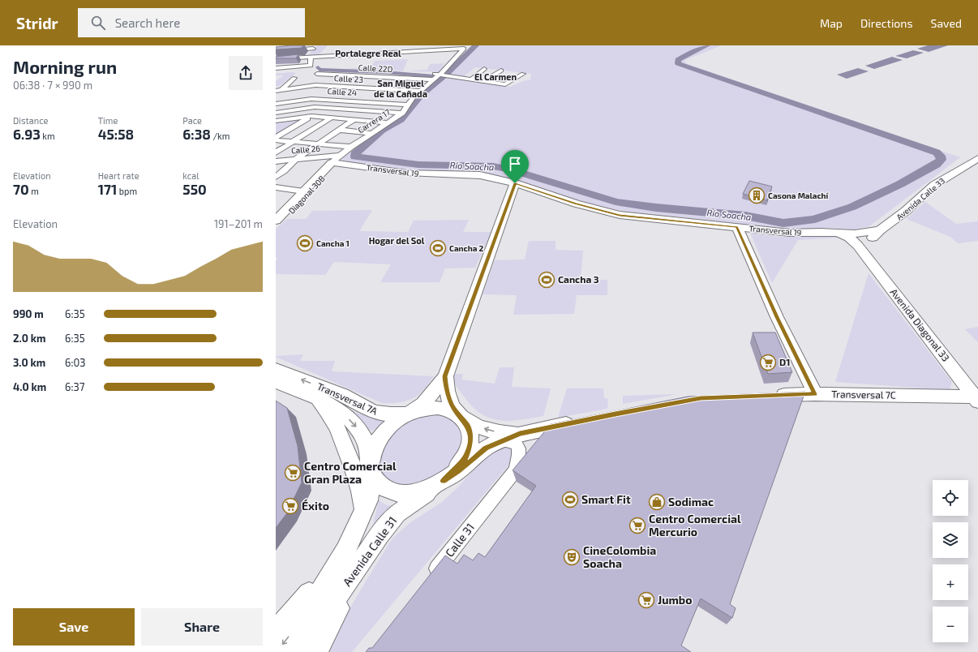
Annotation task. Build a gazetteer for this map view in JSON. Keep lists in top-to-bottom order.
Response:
{
  "streets": {
    "main road": [
      "Transversal 19",
      "Diagonal 30B",
      "Avenida Calle 33",
      "Avenida Diagonal 33",
      "Transversal 7C",
      "Transversal 7A",
      "Avenida Calle 31"
    ],
    "street": [
      "Calle 22D",
      "Calle 23",
      "Calle 24",
      "Carrera 17",
      "Calle 26",
      "Calle 31"
    ]
  },
  "crossings": [
    ["Calle 22D", "Carrera 17"],
    ["Calle 23", "Carrera 17"],
    ["Calle 24", "Carrera 17"],
    ["Carrera 17", "Calle 26"],
    ["Carrera 17", "Transversal 19"],
    ["Carrera 17", "Diagonal 30B"],
    ["Calle 26", "Transversal 19"],
    ["Calle 26", "Diagonal 30B"],
    ["Transversal 19", "Diagonal 30B"],
    ["Transversal 19", "Avenida Calle 33"],
    ["Transversal 19", "Avenida Diagonal 33"],
    ["Avenida Calle 33", "Avenida Diagonal 33"],
    ["Avenida Diagonal 33", "Transversal 7C"],
    ["Transversal 7A", "Avenida Calle 31"]
  ],
  "districts": [
    "Portalegre Real",
    "El Carmen",
    "San Miguel de la Cañada",
    "Hogar del Sol"
  ],
  "water": ["Río Soacha"],
  "places": {
    "building": ["Casona Malachí"],
    "sports": [
      "Cancha 1",
      "Cancha 2",
      "Cancha 3",
      "Smart Fit"
    ],
    "supermarket": [
      "D1",
      "Centro Comercial Gran Plaza",
      "Éxito",
      "Centro Comercial Mercurio",
      "Jumbo"
    ],
    "shop": ["Sodimac"],
    "theatre": ["CineColombia Soacha"]
  },
  "page": {
    "header": "Stridr",
    "search": "Search here",
    "nav": ["Map", "Directions", "Saved"],
    "heading": ["Morning run", "06:38 · 7 × 990 m"],
    "stats": [
      ["Distance", "6.93 km"],
      ["Time", "45:58"],
      ["Pace", "6:38 /km"],
      ["Elevation", "70 m"],
      ["Heart rate", "171 bpm"],
      ["kcal", "550"]
    ],
    "chart": ["Elevation", "191–201 m"],
    "list": [
      {
        "name": "990 m",
        "note": "6:35"
      },
      {
        "name": "2.0 km",
        "note": "6:35"
      },
      {
        "name": "3.0 km",
        "note": "6:03"
      },
      {
        "name": "4.0 km",
        "note": "6:37"
      }
    ],
    "map_buttons": ["+", "−"],
    "buttons": ["Save", "Share"]
  }
}
